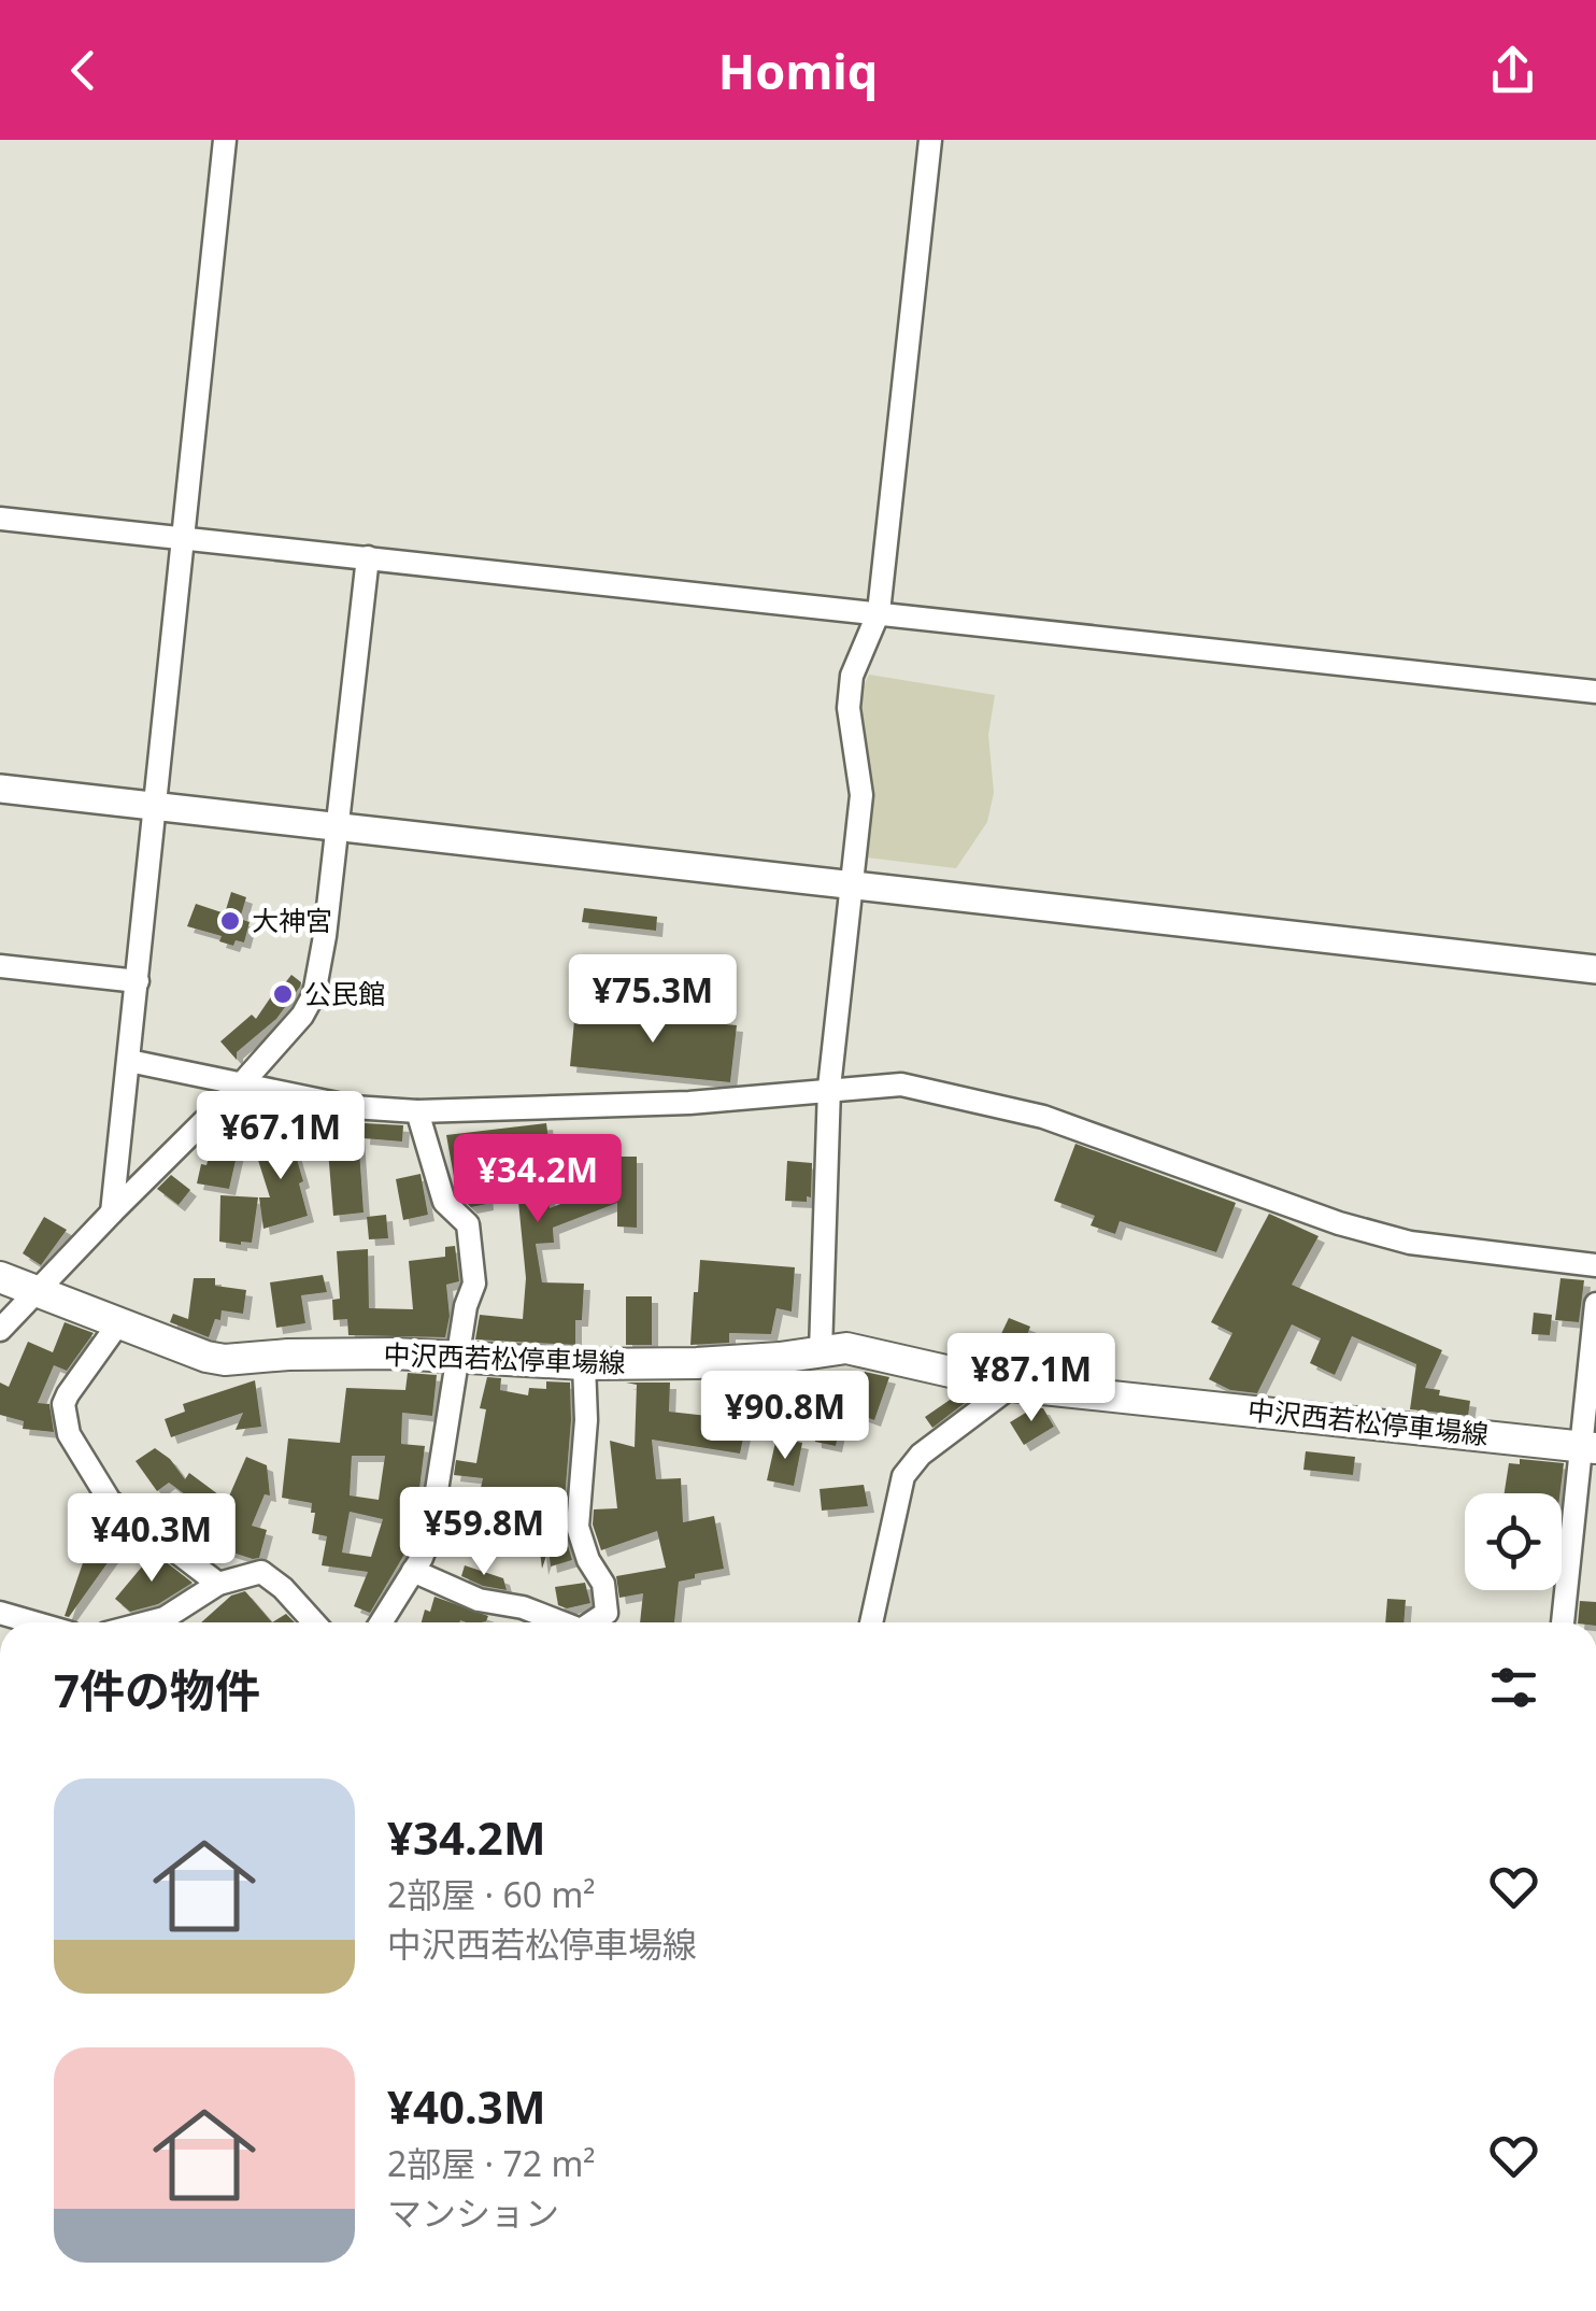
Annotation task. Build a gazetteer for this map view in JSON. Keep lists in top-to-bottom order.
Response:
{
  "streets": {
    "main road": ["中沢西若松停車場線"]
  },
  "places": ["大神宮", "公民館"],
  "page": {
    "header": "Homiq",
    "price": [
      "¥75.3M",
      "¥67.1M",
      "¥34.2M",
      "¥87.1M",
      "¥90.8M",
      "¥59.8M",
      "¥40.3M"
    ],
    "heading": "7件の物件",
    "list": [
      {
        "name": "¥34.2M",
        "note": "2部屋 · 60 m² · 中沢西若松停車場線"
      },
      {
        "name": "¥40.3M",
        "note": "2部屋 · 72 m² · マンション"
      }
    ]
  }
}
